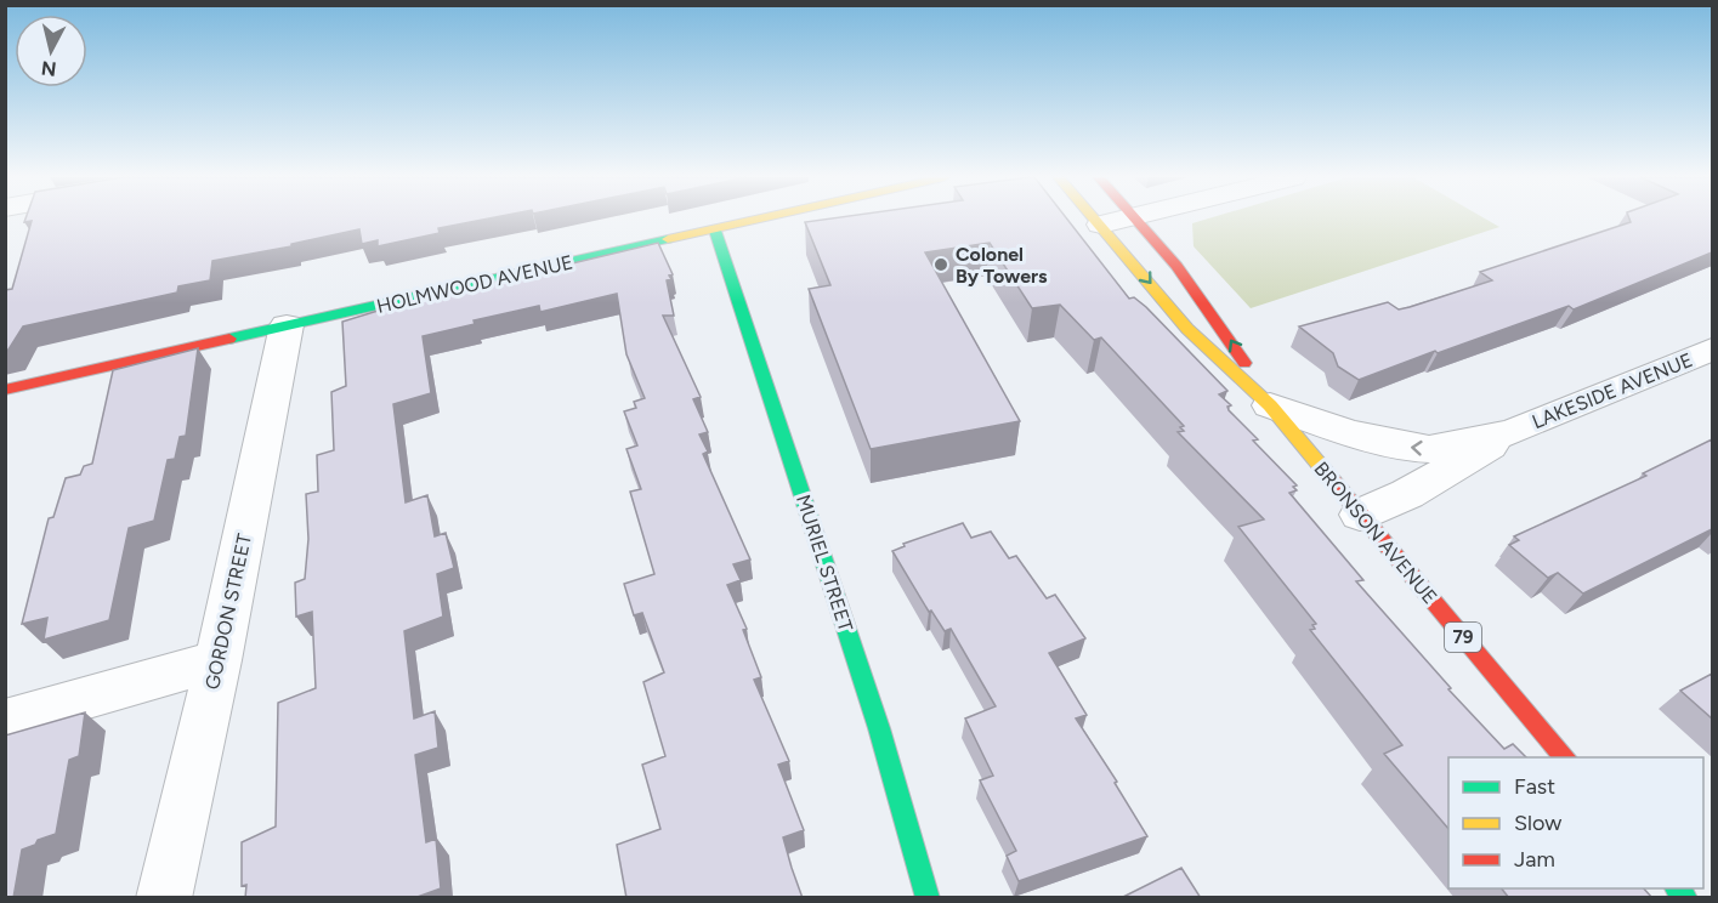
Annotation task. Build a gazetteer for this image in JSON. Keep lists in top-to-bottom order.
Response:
{
  "streets": {
    "street": [
      "HOLMWOOD AVENUE",
      "LAKESIDE AVENUE",
      "BRONSON AVENUE",
      "MURIEL STREET",
      "GORDON STREET",
      "79"
    ]
  },
  "crossings": [
    ["HOLMWOOD AVENUE", "MURIEL STREET"],
    ["HOLMWOOD AVENUE", "GORDON STREET"],
    ["LAKESIDE AVENUE", "BRONSON AVENUE"]
  ],
  "one_way": ["LAKESIDE AVENUE"],
  "places": ["Colonel By Towers"],
  "legend": ["Fast", "Slow", "Jam"],
  "north": "bottom"
}
